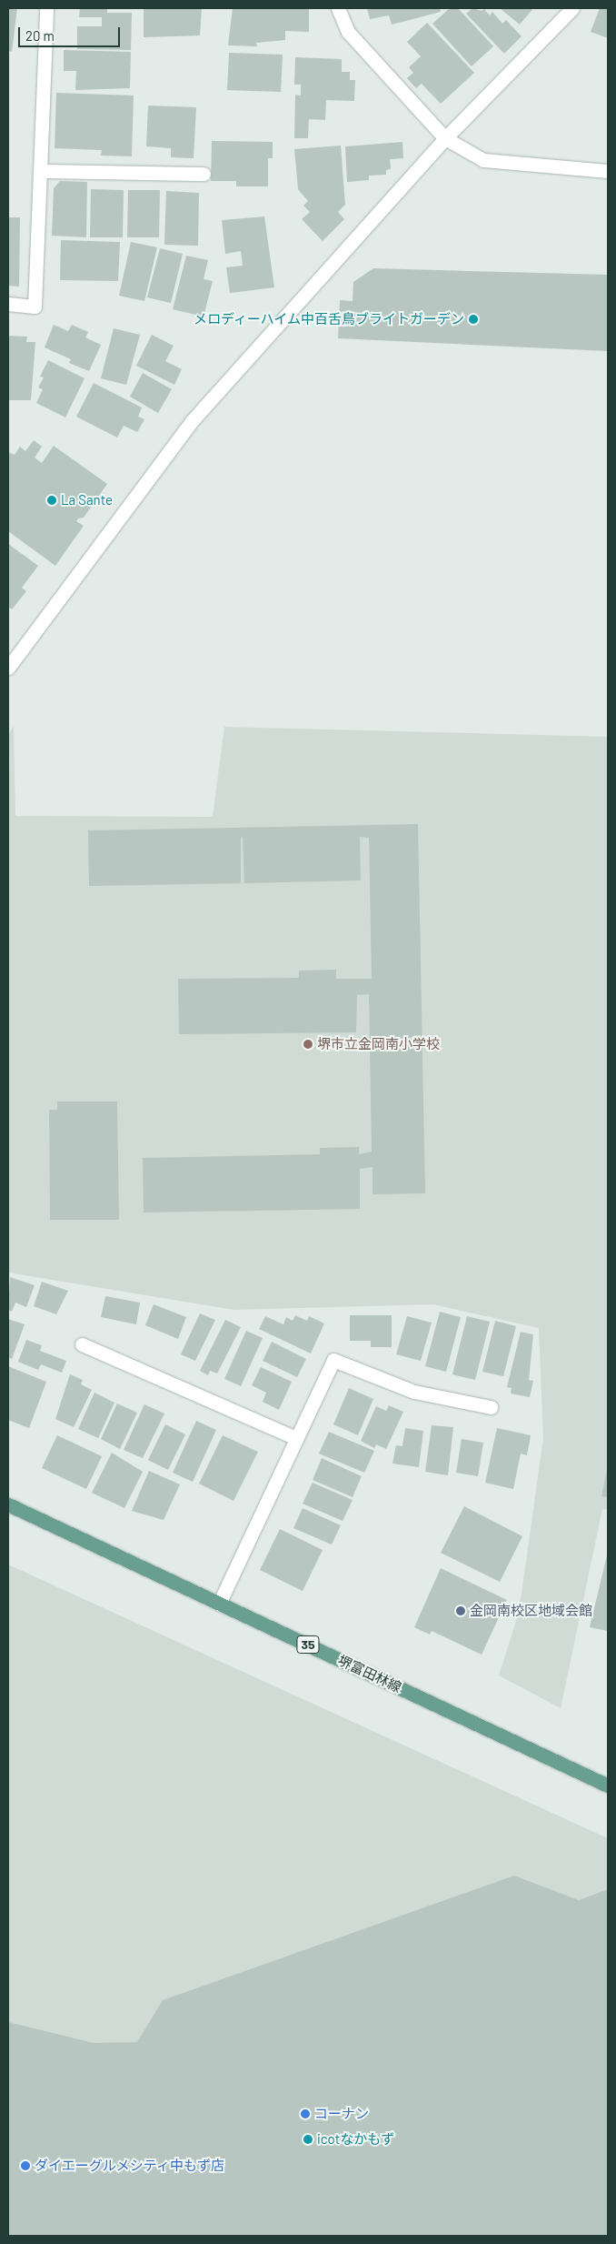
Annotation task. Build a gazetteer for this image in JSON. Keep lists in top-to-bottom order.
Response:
{
  "streets": {
    "main road": ["35", "堺富田林線"]
  },
  "places": [
    "メロディーハイム中百舌鳥ブライトガーデン",
    "La Sante",
    "堺市立金岡南小学校",
    "金岡南校区地域会館",
    "コーナン",
    "icotなかもず",
    "ダイエーグルメシティ中もず店"
  ],
  "scale_bar": "20 m"
}
